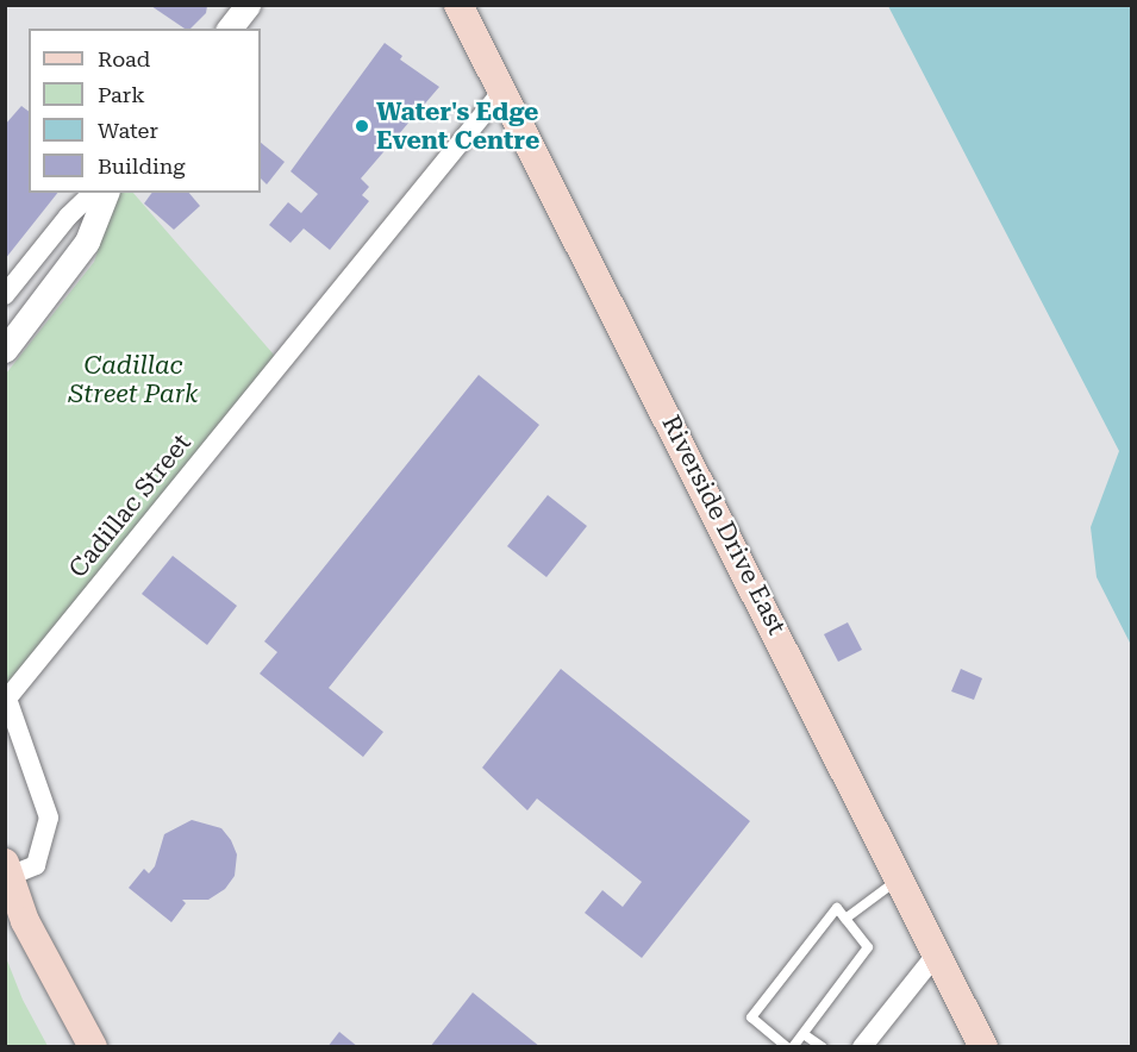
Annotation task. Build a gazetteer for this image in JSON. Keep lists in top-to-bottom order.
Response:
{
  "streets": {
    "main road": ["Riverside Drive East"],
    "street": ["Cadillac Street"]
  },
  "crossings": [
    ["Cadillac Street", "Riverside Drive East"]
  ],
  "parks": ["Cadillac Street Park"],
  "places": ["Water's Edge Event Centre"],
  "legend": [
    "Road",
    "Park",
    "Water",
    "Building"
  ]
}
